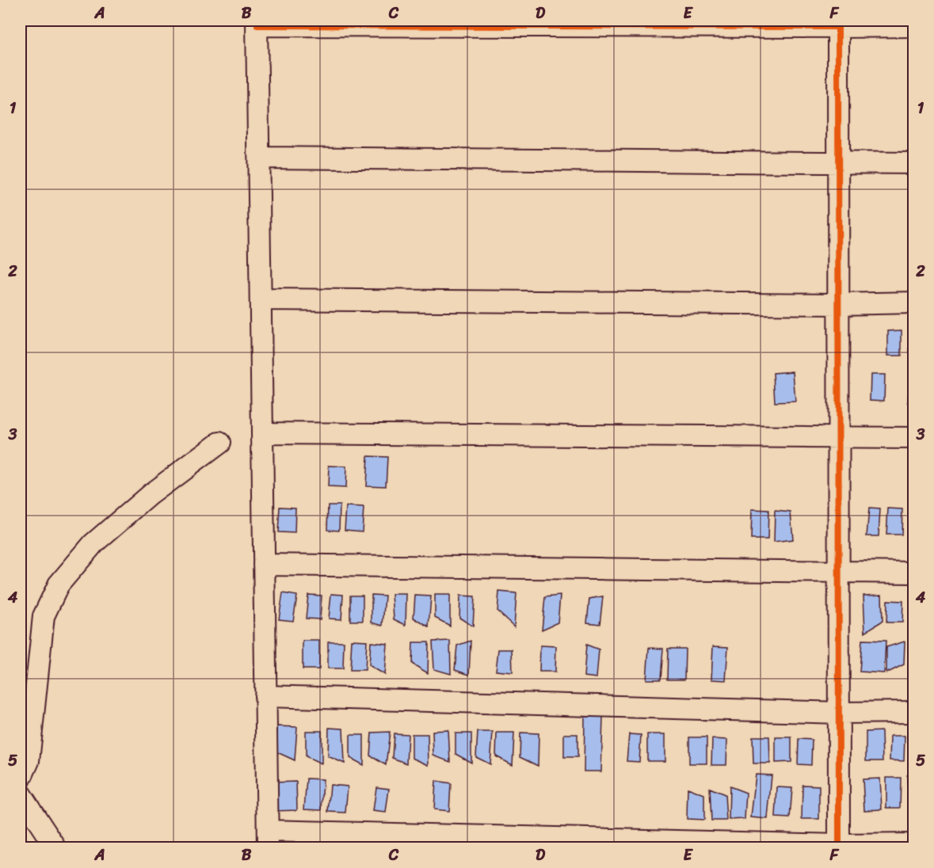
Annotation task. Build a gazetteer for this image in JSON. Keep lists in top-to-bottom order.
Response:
{
  "grid": {
    "columns": [
      "A",
      "B",
      "C",
      "D",
      "E",
      "F"
    ],
    "rows": [
      "1",
      "2",
      "3",
      "4",
      "5"
    ]
  }
}
